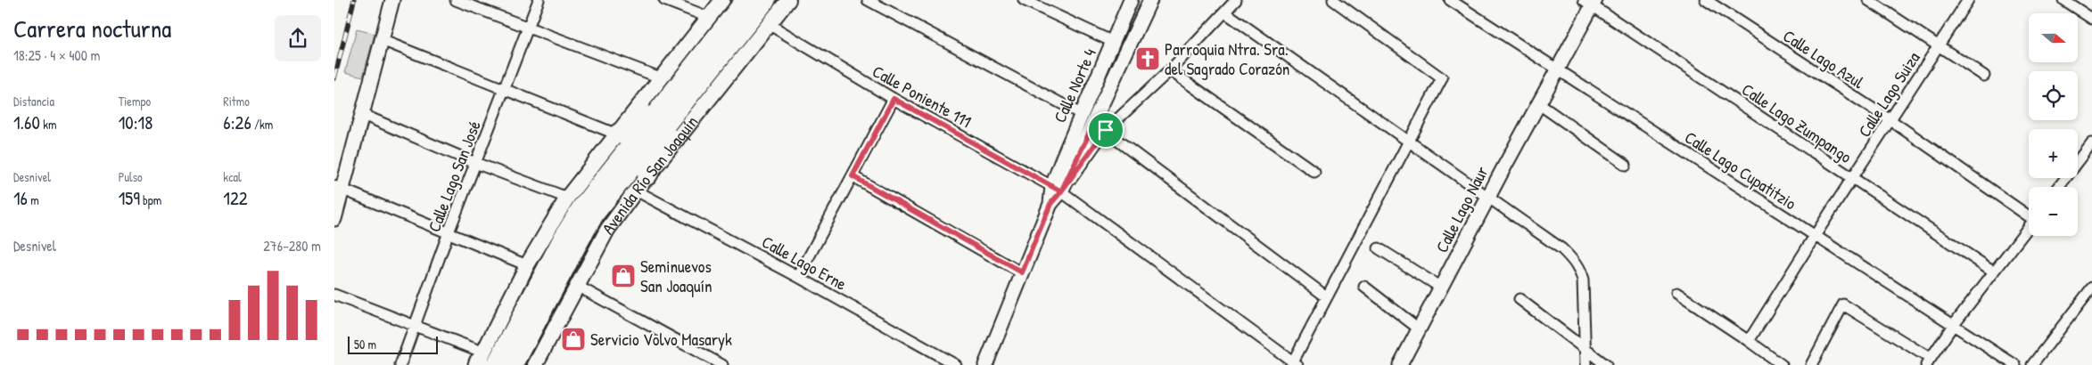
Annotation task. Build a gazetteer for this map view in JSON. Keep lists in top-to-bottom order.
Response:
{
  "streets": {
    "highway": ["Avenida Río San Joaquín"],
    "street": [
      "Calle Lago Azul",
      "Calle Norte 4",
      "Calle Lago Suiza",
      "Calle Poniente 111",
      "Calle Lago Zumpango",
      "Calle Lago Cupatitzio",
      "Calle Lago San José",
      "Calle Lago Naur",
      "Calle Lago Erne"
    ]
  },
  "crossings": [
    ["Calle Lago Azul", "Calle Lago Suiza"],
    ["Calle Norte 4", "Calle Poniente 111"],
    ["Calle Lago Suiza", "Calle Lago Zumpango"],
    ["Calle Lago Suiza", "Calle Lago Cupatitzio"],
    ["Calle Poniente 111", "Avenida Río San Joaquín"],
    ["Calle Lago Zumpango", "Calle Lago Naur"],
    ["Calle Lago Cupatitzio", "Calle Lago Naur"],
    ["Avenida Río San Joaquín", "Calle Lago Erne"]
  ],
  "places": {
    "church": ["Parroquia Ntra. Sra. del Sagrado Corazón"],
    "shop": ["Seminuevos San Joaquín", "Servicio Volvo Masaryk"]
  },
  "scale_bar": "50 m",
  "north": "right",
  "page": {
    "heading": ["Carrera nocturna", "18:25 · 4 × 400 m"],
    "map_buttons": ["+", "−"],
    "stats": [
      ["Distancia", "1.60 km"],
      ["Tiempo", "10:18"],
      ["Ritmo", "6:26 /km"],
      ["Desnivel", "16 m"],
      ["Pulso", "159 bpm"],
      ["kcal", "122"]
    ],
    "chart": ["Desnivel", "276–280 m"],
    "scale": "50 m"
  }
}
